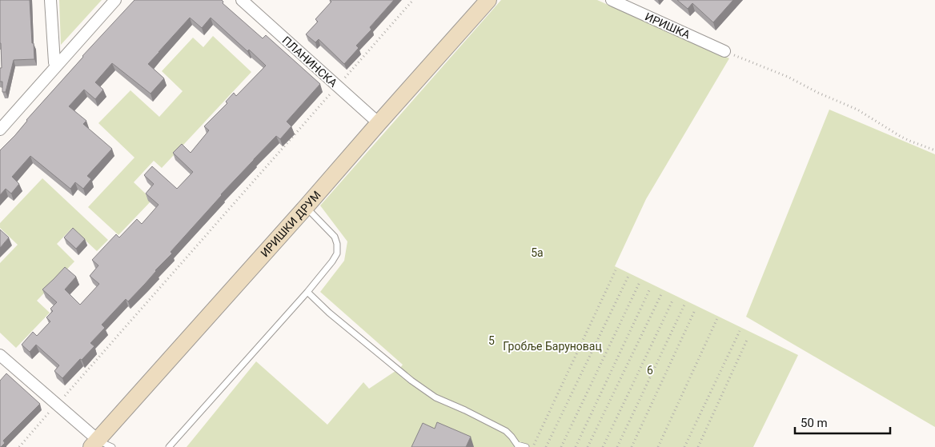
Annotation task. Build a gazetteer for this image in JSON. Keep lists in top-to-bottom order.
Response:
{
  "streets": {
    "street": ["ИРИШКА", "ПЛАНИНСКА", "ИРИШКИ ДРУМ"]
  },
  "crossings": [
    ["ПЛАНИНСКА", "ИРИШКИ ДРУМ"]
  ],
  "parks": [
    "5a",
    "5",
    "Гробље Баруновац",
    "6"
  ],
  "scale_bar": "50 m"
}
